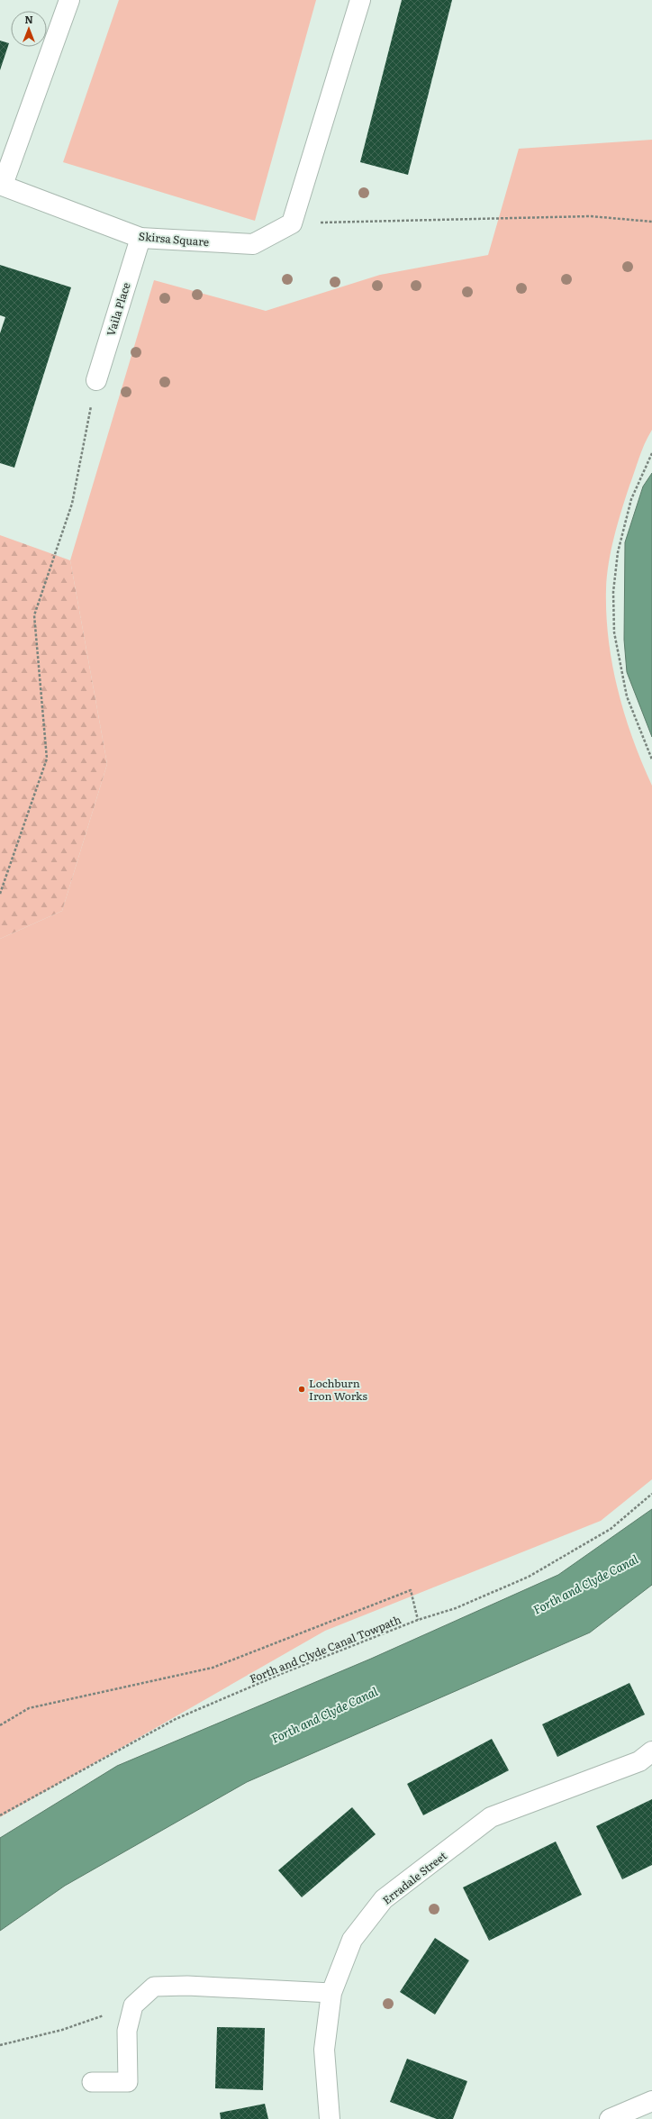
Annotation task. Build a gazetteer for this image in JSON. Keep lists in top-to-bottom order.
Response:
{
  "streets": {
    "street": ["Skirsa Square", "Vaila Place", "Erradale Street"],
    "path": ["Forth and Clyde Canal Towpath"]
  },
  "crossings": [
    ["Skirsa Square", "Vaila Place"]
  ],
  "water": ["Forth and Clyde Canal"],
  "places": ["Lochburn Iron Works"],
  "north": "top"
}
